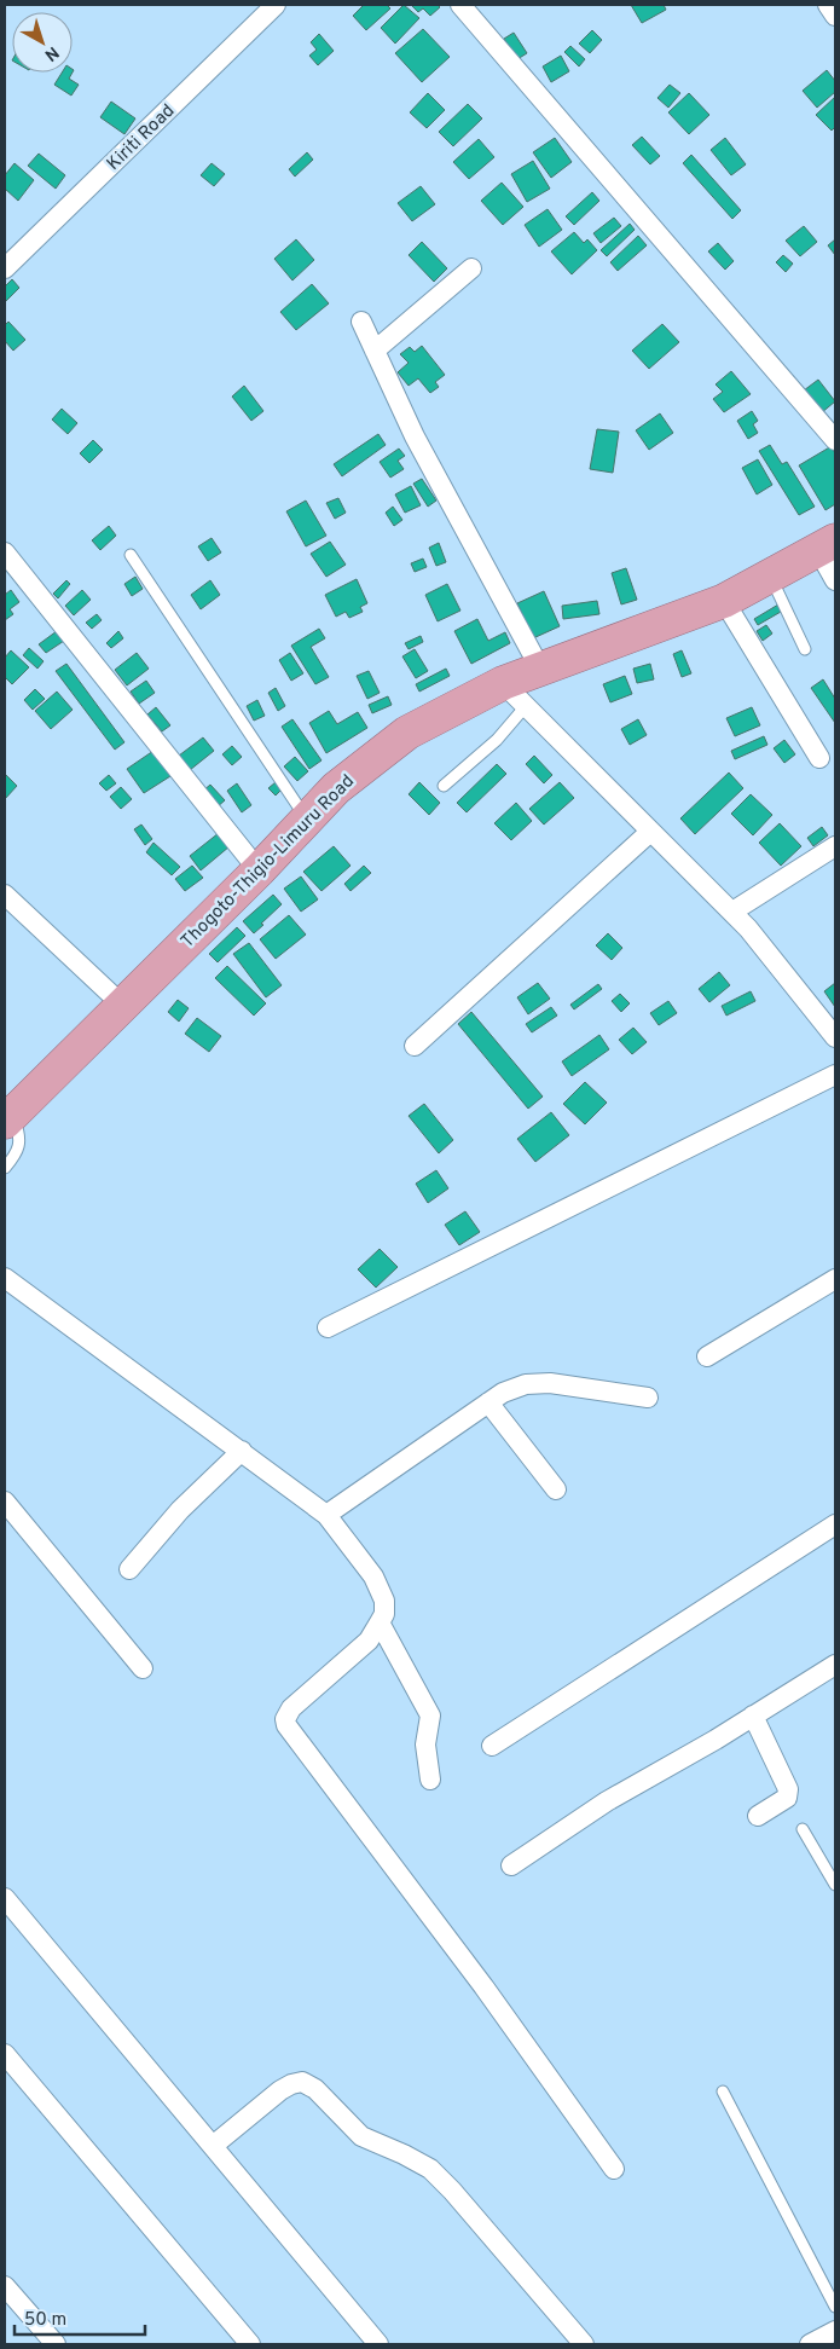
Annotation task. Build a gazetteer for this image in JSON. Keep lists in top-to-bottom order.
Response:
{
  "streets": {
    "highway": ["Thogoto-Thigio-Limuru Road"],
    "street": ["Kiriti Road"]
  },
  "scale_bar": "50 m",
  "north": "bottom right"
}
